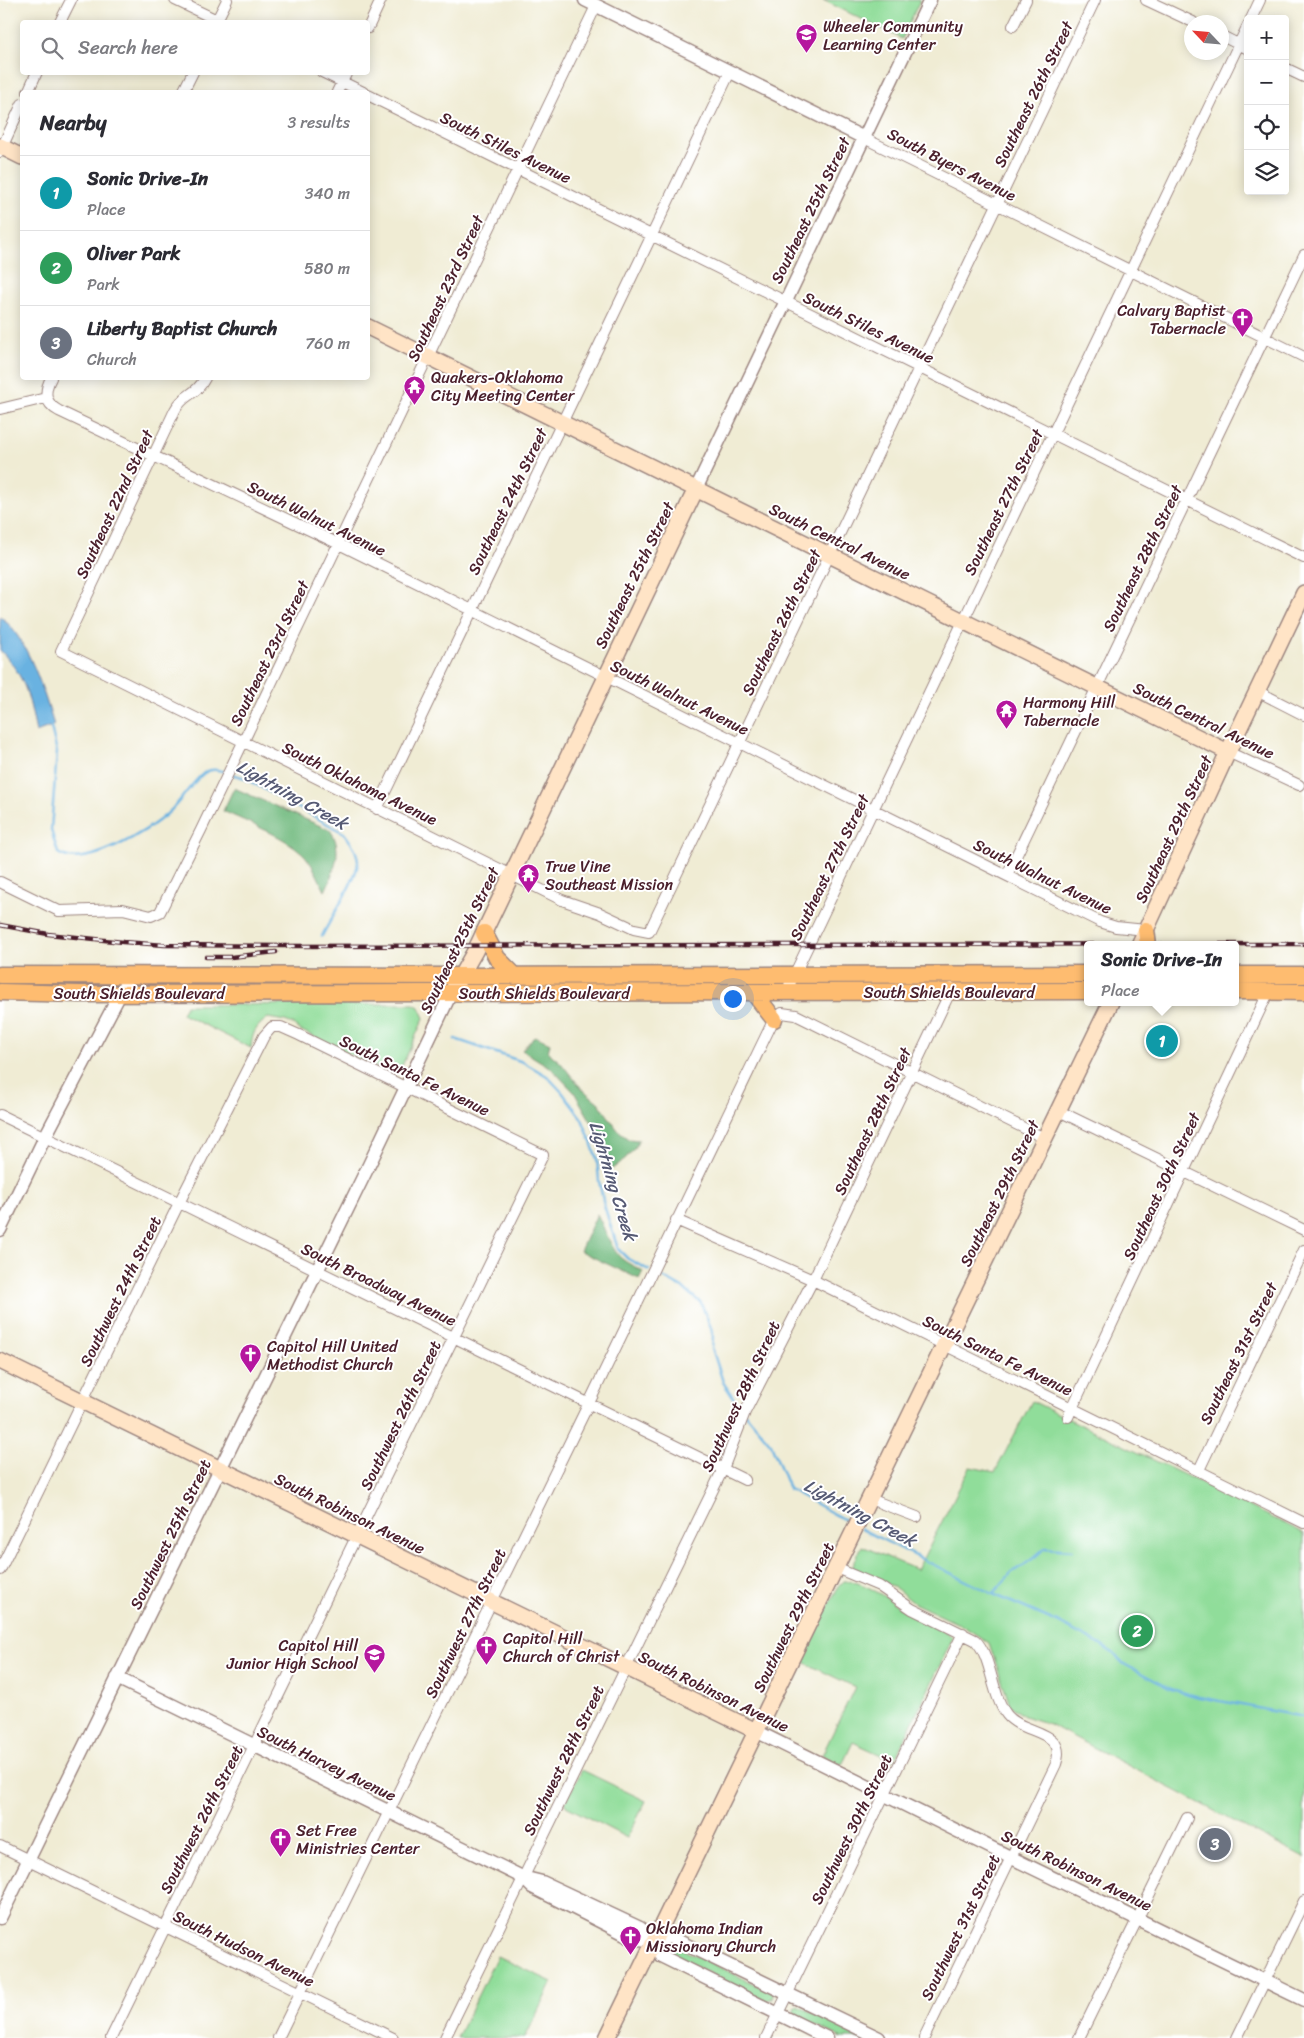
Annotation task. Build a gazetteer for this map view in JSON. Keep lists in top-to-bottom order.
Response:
{
  "streets": {
    "main road": [
      "Southeast 25th Street",
      "South Central Avenue",
      "Southeast 29th Street",
      "South Shields Boulevard",
      "South Robinson Avenue",
      "Southwest 29th Street"
    ],
    "street": [
      "Southeast 26th Street",
      "South Stiles Avenue",
      "South Byers Avenue",
      "Southeast 23rd Street",
      "Southeast 24th Street",
      "Southeast 27th Street",
      "Southeast 22nd Street",
      "South Walnut Avenue",
      "Southeast 28th Street",
      "South Oklahoma Avenue",
      "South Santa Fe Avenue",
      "Southeast 30th Street",
      "South Broadway Avenue",
      "Southwest 24th Street",
      "Southeast 31st Street",
      "Southwest 28th Street",
      "Southwest 26th Street",
      "Southwest 25th Street",
      "Southwest 27th Street",
      "South Harvey Avenue",
      "Southwest 30th Street",
      "Southwest 31st Street",
      "South Hudson Avenue"
    ]
  },
  "crossings": [
    ["Southeast 26th Street", "South Stiles Avenue"],
    ["Southeast 26th Street", "South Byers Avenue"],
    ["Southeast 26th Street", "South Walnut Avenue"],
    ["Southeast 26th Street", "South Central Avenue"],
    ["Southeast 26th Street", "South Oklahoma Avenue"],
    ["South Stiles Avenue", "Southeast 25th Street"],
    ["South Stiles Avenue", "Southeast 23rd Street"],
    ["South Stiles Avenue", "Southeast 24th Street"],
    ["South Stiles Avenue", "Southeast 27th Street"],
    ["South Stiles Avenue", "Southeast 28th Street"],
    ["South Byers Avenue", "Southeast 25th Street"],
    ["South Byers Avenue", "Southeast 23rd Street"],
    ["South Byers Avenue", "Southeast 24th Street"],
    ["South Byers Avenue", "Southeast 27th Street"],
    ["South Byers Avenue", "Southeast 28th Street"],
    ["Southeast 25th Street", "South Walnut Avenue"],
    ["Southeast 25th Street", "South Central Avenue"],
    ["Southeast 25th Street", "South Oklahoma Avenue"],
    ["Southeast 25th Street", "South Shields Boulevard"],
    ["Southeast 25th Street", "South Santa Fe Avenue"],
    ["Southeast 25th Street", "Southwest 25th Street"],
    ["Southeast 23rd Street", "South Walnut Avenue"],
    ["Southeast 23rd Street", "South Central Avenue"],
    ["Southeast 23rd Street", "South Oklahoma Avenue"],
    ["Southeast 24th Street", "South Walnut Avenue"],
    ["Southeast 24th Street", "South Central Avenue"],
    ["Southeast 24th Street", "South Oklahoma Avenue"],
    ["Southeast 27th Street", "South Walnut Avenue"],
    ["Southeast 27th Street", "South Central Avenue"],
    ["Southeast 27th Street", "South Shields Boulevard"],
    ["Southeast 22nd Street", "South Walnut Avenue"],
    ["Southeast 22nd Street", "South Oklahoma Avenue"],
    ["South Walnut Avenue", "Southeast 28th Street"],
    ["South Walnut Avenue", "Southeast 29th Street"],
    ["South Central Avenue", "Southeast 28th Street"],
    ["South Central Avenue", "Southeast 29th Street"],
    ["Southeast 28th Street", "South Shields Boulevard"],
    ["Southeast 28th Street", "South Santa Fe Avenue"],
    ["Southeast 28th Street", "Southwest 28th Street"],
    ["Southeast 29th Street", "South Santa Fe Avenue"],
    ["Southeast 29th Street", "Southwest 29th Street"],
    ["South Santa Fe Avenue", "Southeast 30th Street"],
    ["South Santa Fe Avenue", "Southwest 24th Street"],
    ["South Santa Fe Avenue", "Southeast 31st Street"],
    ["South Santa Fe Avenue", "Southwest 28th Street"],
    ["South Santa Fe Avenue", "Southwest 26th Street"],
    ["South Santa Fe Avenue", "Southwest 29th Street"],
    ["South Santa Fe Avenue", "Southwest 27th Street"],
    ["South Broadway Avenue", "Southwest 24th Street"],
    ["South Broadway Avenue", "Southwest 28th Street"],
    ["South Broadway Avenue", "Southwest 26th Street"],
    ["South Broadway Avenue", "Southwest 25th Street"],
    ["South Broadway Avenue", "Southwest 27th Street"],
    ["Southwest 24th Street", "South Robinson Avenue"],
    ["Southwest 28th Street", "South Robinson Avenue"],
    ["Southwest 28th Street", "South Harvey Avenue"],
    ["Southwest 26th Street", "South Robinson Avenue"],
    ["Southwest 26th Street", "South Harvey Avenue"],
    ["Southwest 26th Street", "South Hudson Avenue"],
    ["South Robinson Avenue", "Southwest 25th Street"],
    ["South Robinson Avenue", "Southwest 29th Street"],
    ["South Robinson Avenue", "Southwest 27th Street"],
    ["South Robinson Avenue", "Southwest 30th Street"],
    ["South Robinson Avenue", "Southwest 31st Street"],
    ["Southwest 25th Street", "South Harvey Avenue"],
    ["Southwest 25th Street", "South Hudson Avenue"],
    ["Southwest 29th Street", "South Harvey Avenue"],
    ["Southwest 27th Street", "South Harvey Avenue"],
    ["Southwest 27th Street", "South Hudson Avenue"],
    ["South Harvey Avenue", "Southwest 30th Street"],
    ["Southwest 30th Street", "Southwest 31st Street"]
  ],
  "water": ["Lightning Creek"],
  "places": {
    "school or university": ["Wheeler Community Learning Center", "Capitol Hill Junior High School"],
    "church": [
      "Calvary Baptist Tabernacle",
      "Capitol Hill United Methodist Church",
      "Capitol Hill Church of Christ",
      "Set Free Ministries Center",
      "Oklahoma Indian Missionary Church"
    ],
    "temple": ["Quakers-Oklahoma City Meeting Center", "Harmony Hill Tabernacle", "True Vine Southeast Mission"]
  },
  "north": "top left",
  "page": {
    "map_buttons": ["+", "−"],
    "search": "Search here",
    "heading": ["Nearby", "3 results"],
    "list": [
      {
        "mark": "1",
        "name": "Sonic Drive-In",
        "note": "Place",
        "value": "340 m"
      },
      {
        "mark": "2",
        "name": "Oliver Park",
        "note": "Park",
        "value": "580 m"
      },
      {
        "mark": "3",
        "name": "Liberty Baptist Church",
        "note": "Church",
        "value": "760 m"
      }
    ],
    "popup": ["Sonic Drive-In", "Place"],
    "pins": ["1", "2", "3"]
  }
}
